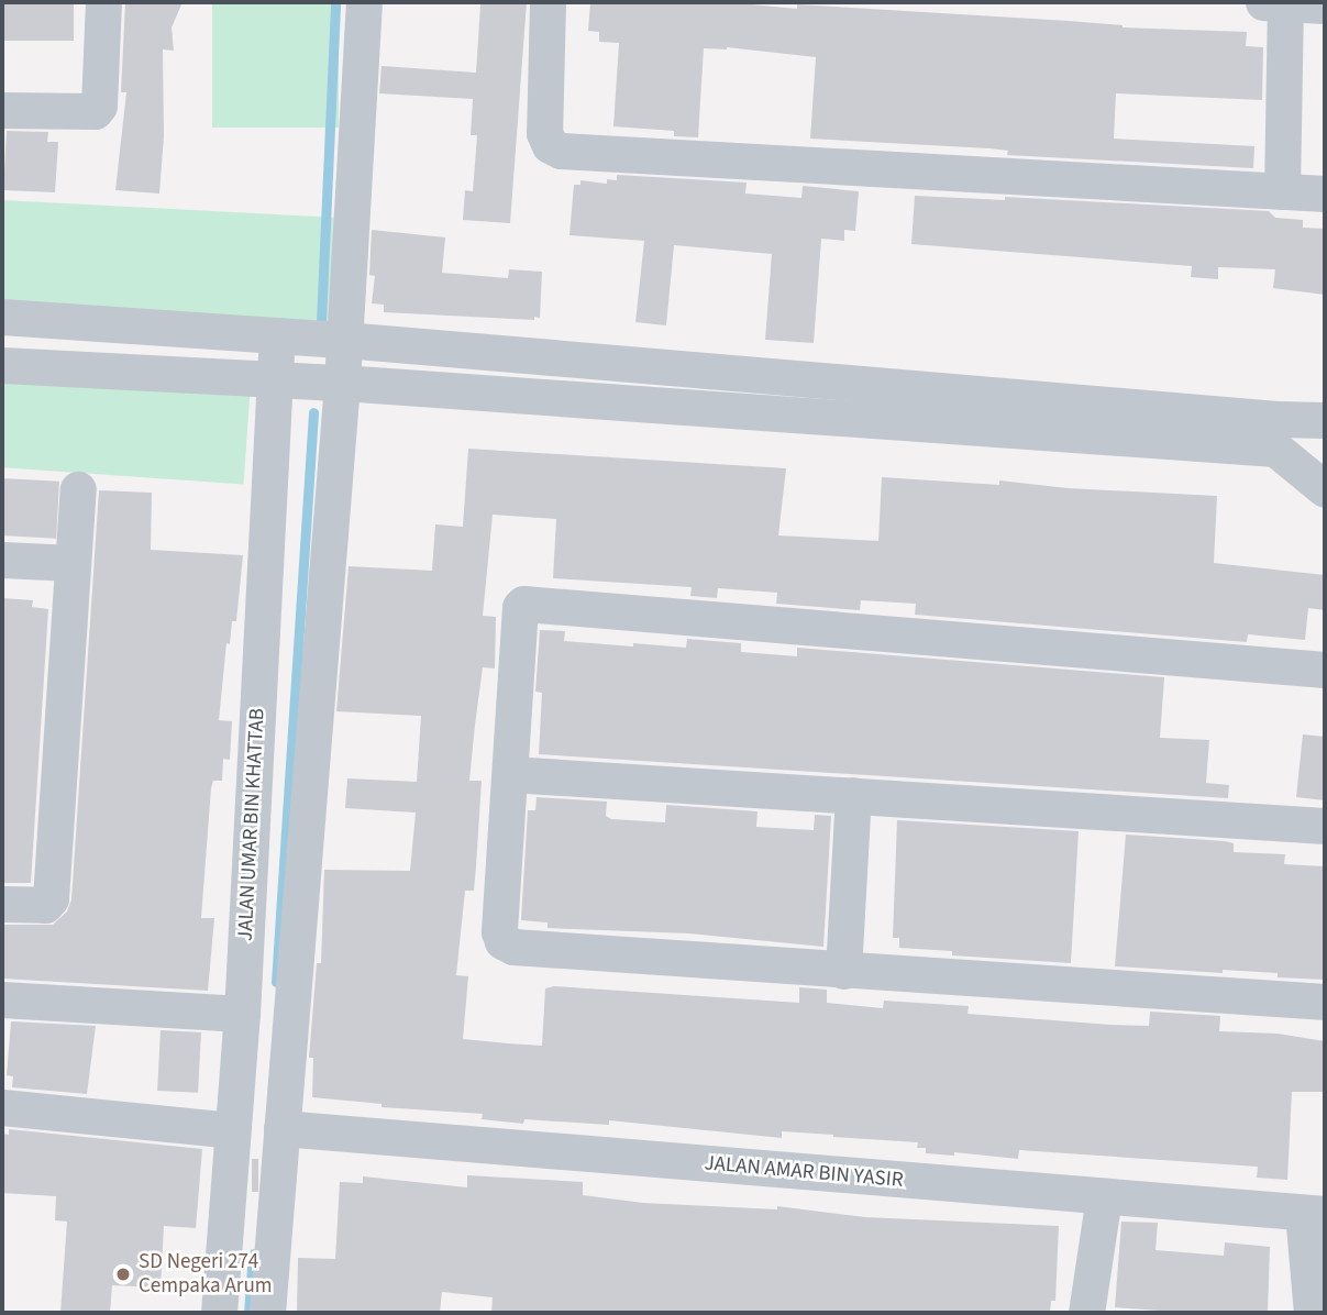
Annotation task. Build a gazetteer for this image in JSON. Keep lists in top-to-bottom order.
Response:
{
  "streets": {
    "street": ["JALAN UMAR BIN KHATTAB", "JALAN AMAR BIN YASIR"]
  },
  "crossings": [
    ["JALAN UMAR BIN KHATTAB", "JALAN AMAR BIN YASIR"]
  ],
  "places": ["SD Negeri 274 Cempaka Arum"]
}
